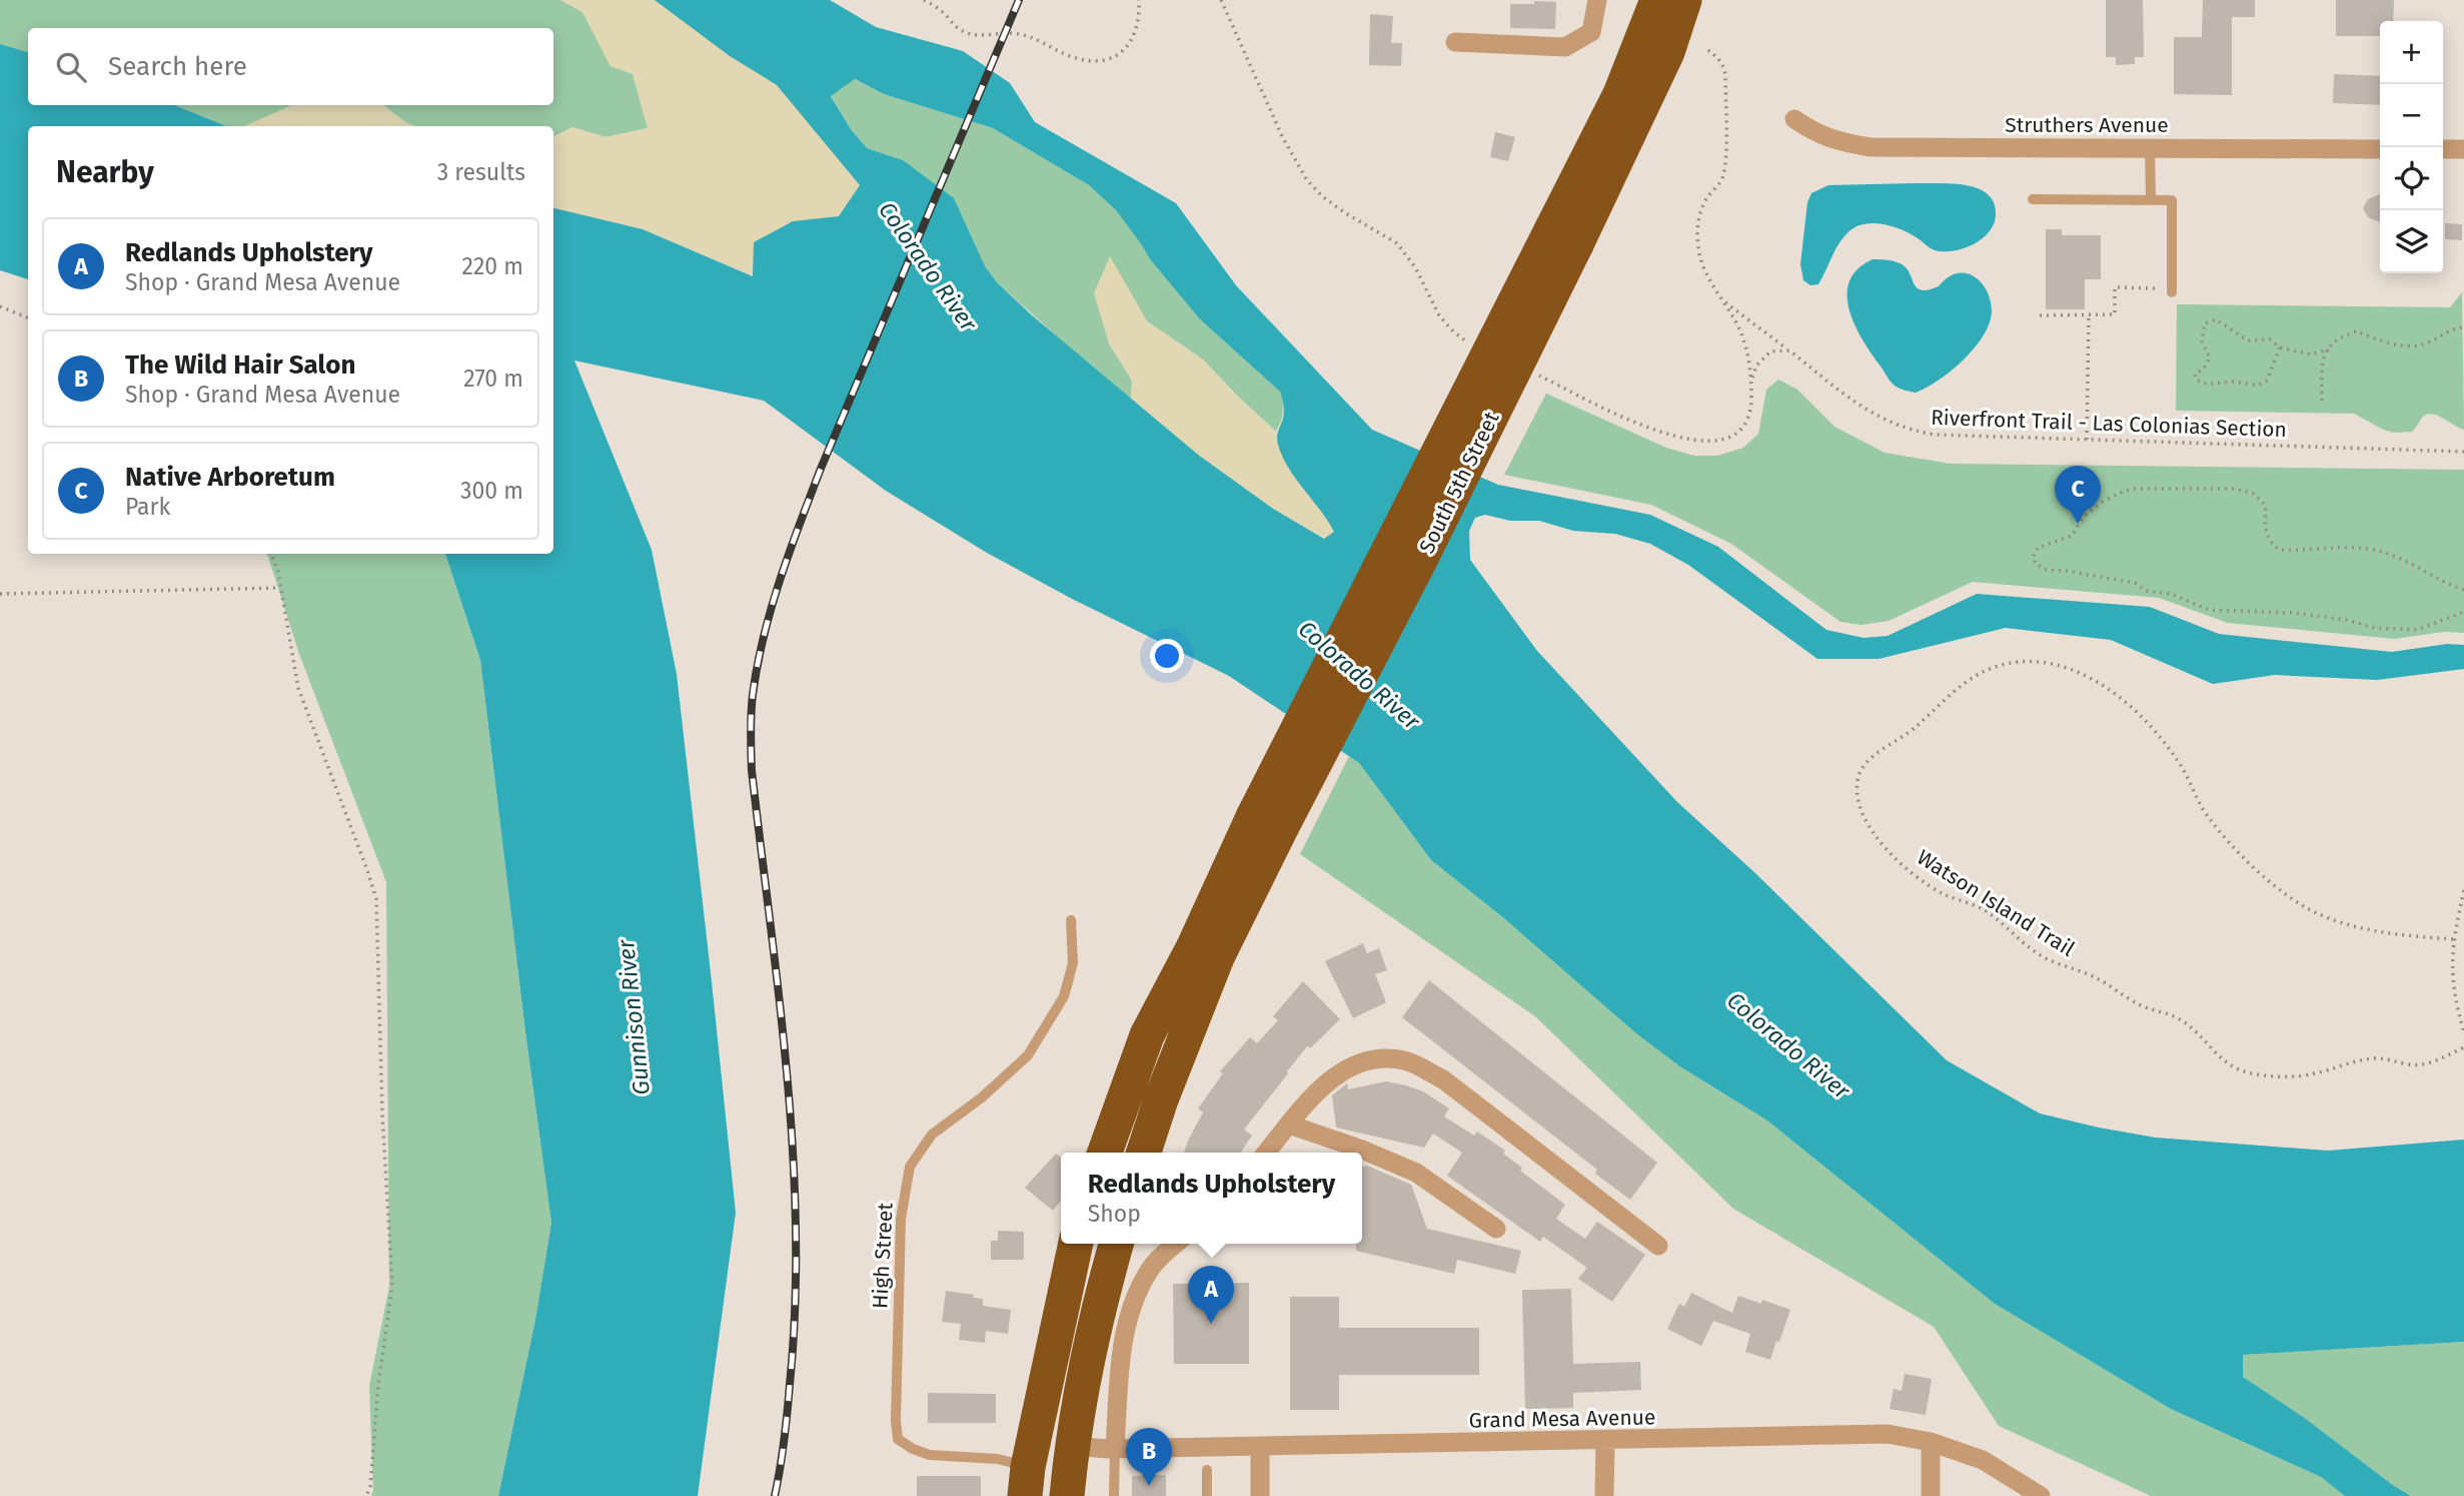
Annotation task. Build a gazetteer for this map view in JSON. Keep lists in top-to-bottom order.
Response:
{
  "streets": {
    "highway": ["South 5th Street"],
    "street": ["Struthers Avenue", "Grand Mesa Avenue"],
    "lane": ["High Street"],
    "path": ["Riverfront Trail - Las Colonias Section", "Watson Island Trail"]
  },
  "water": ["Colorado River", "Gunnison River"],
  "page": {
    "map_buttons": ["+", "−"],
    "search": "Search here",
    "heading": ["Nearby", "3 results"],
    "list": [
      {
        "mark": "A",
        "name": "Redlands Upholstery",
        "note": "Shop · Grand Mesa Avenue",
        "value": "220 m"
      },
      {
        "mark": "B",
        "name": "The Wild Hair Salon",
        "note": "Shop · Grand Mesa Avenue",
        "value": "270 m"
      },
      {
        "mark": "C",
        "name": "Native Arboretum",
        "note": "Park",
        "value": "300 m"
      }
    ],
    "pins": ["C", "A", "B"],
    "popup": ["Redlands Upholstery", "Shop"]
  }
}
